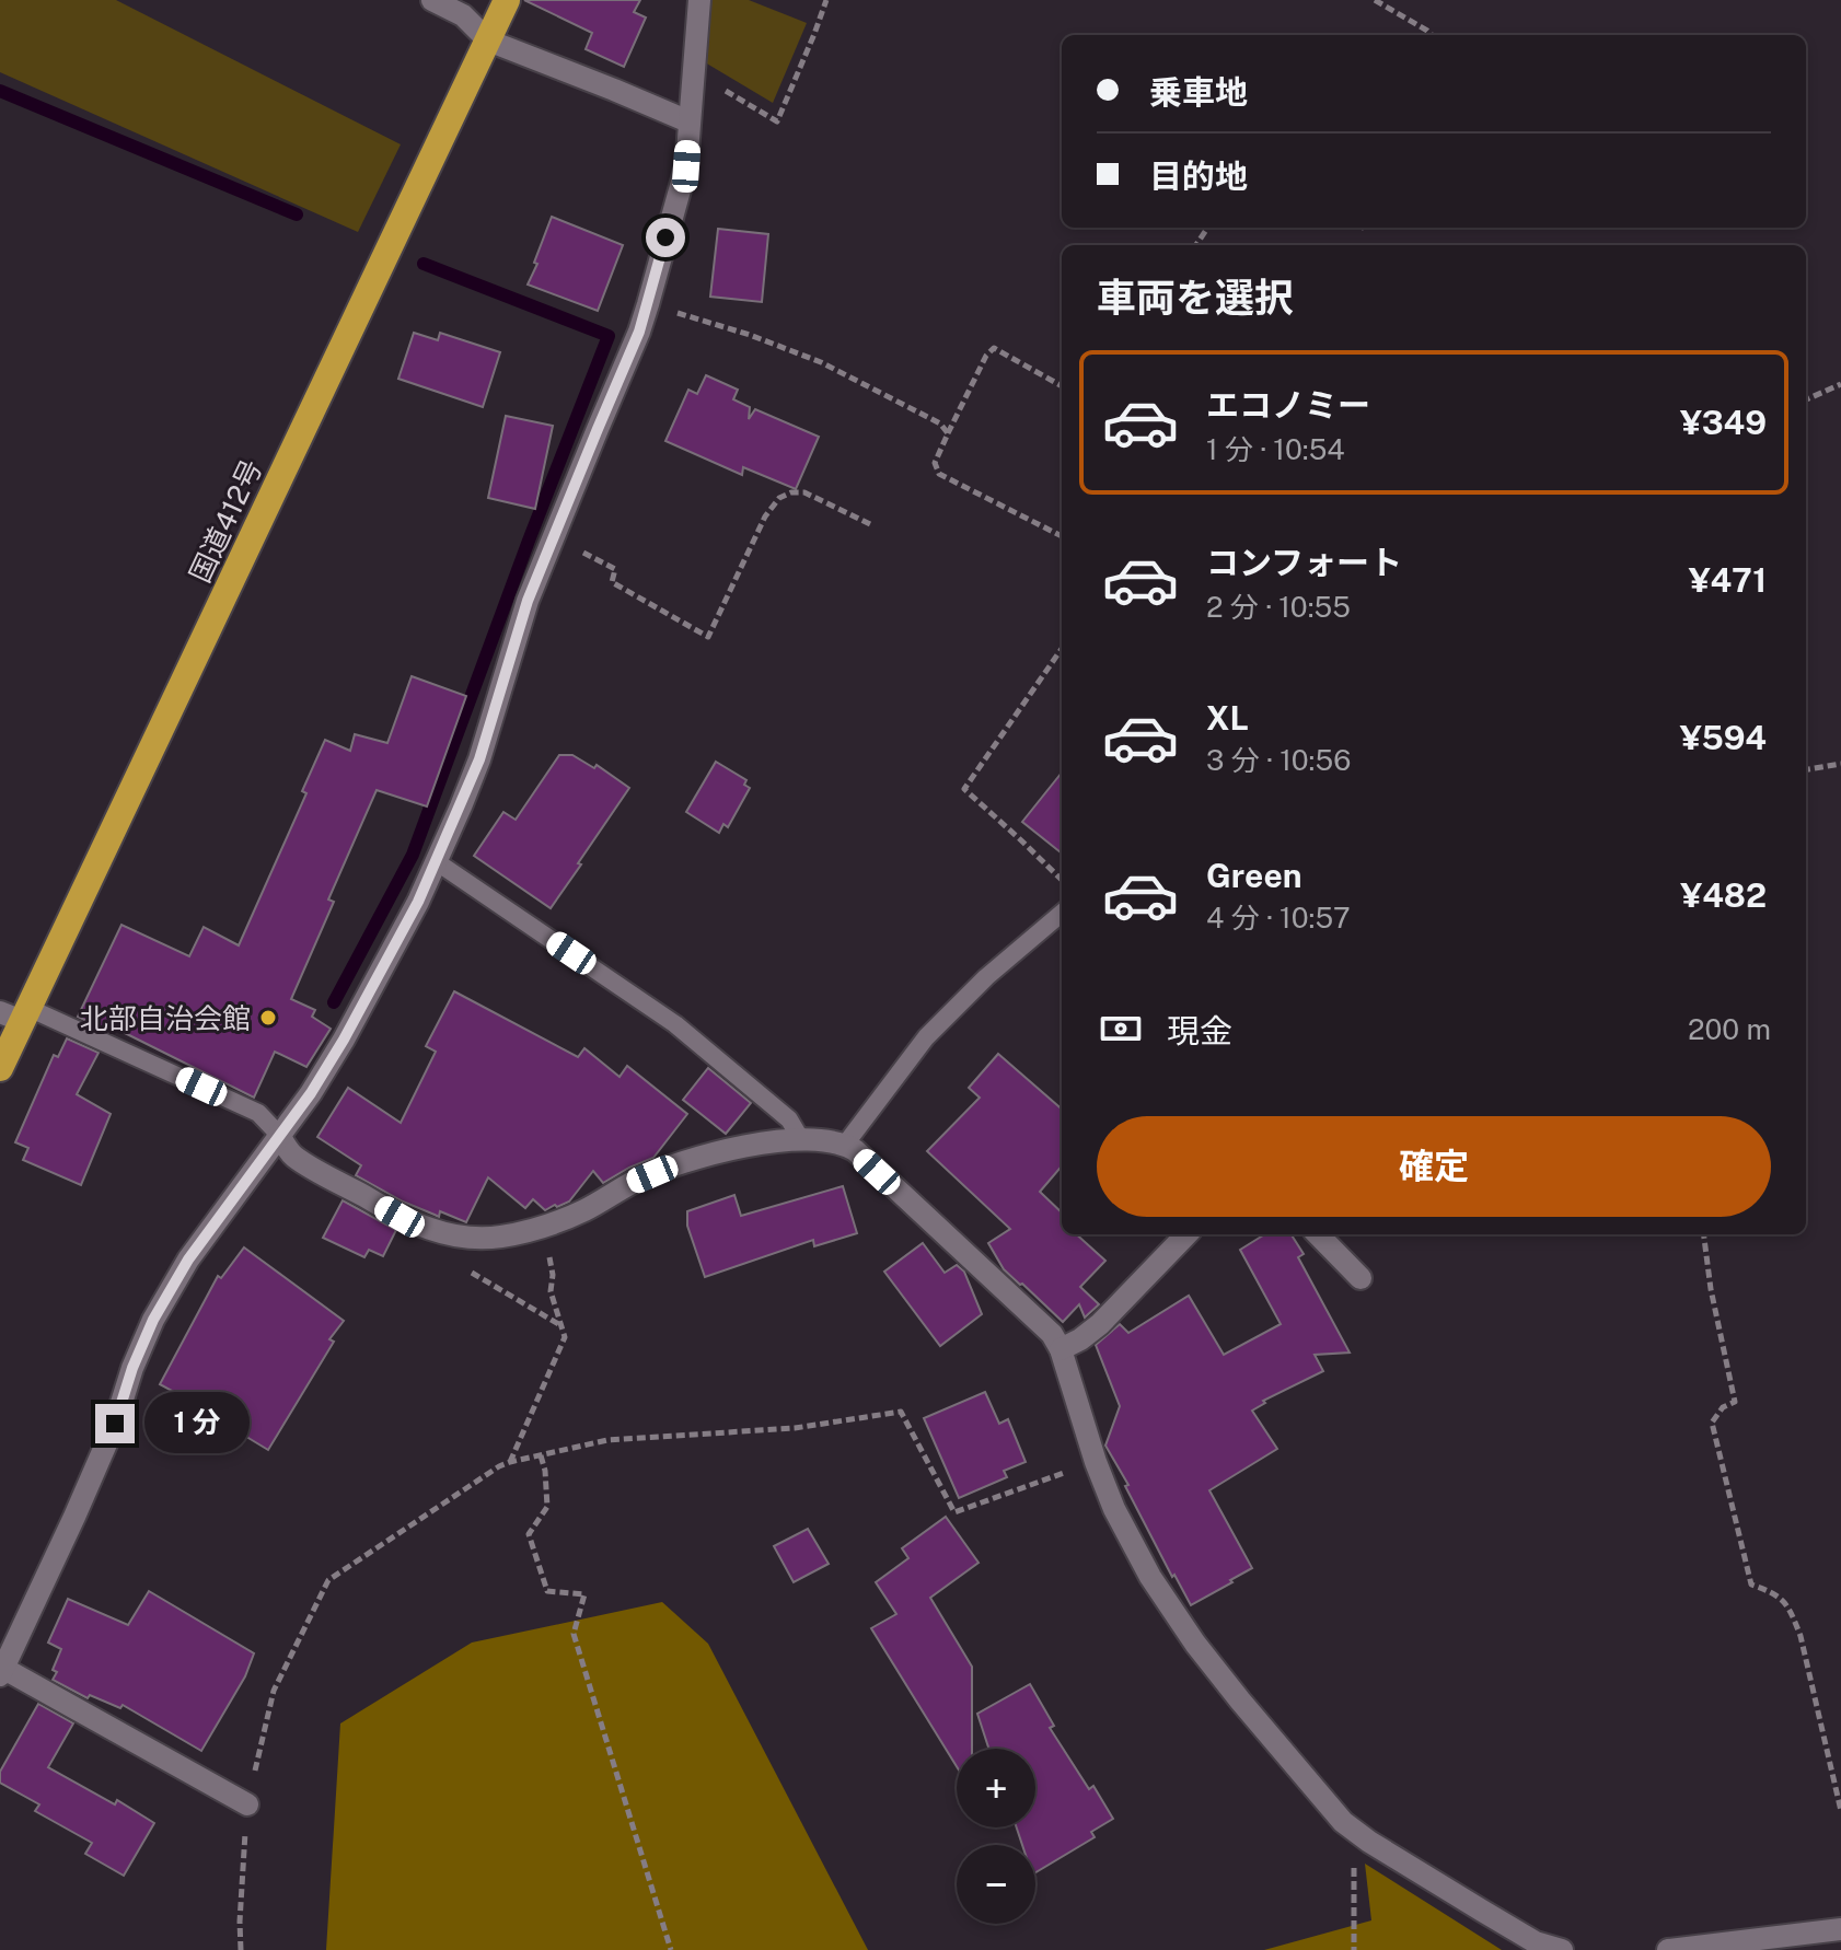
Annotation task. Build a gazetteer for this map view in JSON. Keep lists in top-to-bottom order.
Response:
{
  "streets": {
    "highway": ["国道412号"]
  },
  "places": ["北部自治会館"],
  "page": {
    "banner": ["乗車地", "目的地"],
    "heading": "車両を選択",
    "list": [
      {
        "name": "エコノミー",
        "note": "1 分 · 10:54",
        "value": "¥349"
      },
      {
        "name": "コンフォート",
        "note": "2 分 · 10:55",
        "value": "¥471"
      },
      {
        "name": "XL",
        "note": "3 分 · 10:56",
        "value": "¥594"
      },
      {
        "name": "Green",
        "note": "4 分 · 10:57",
        "value": "¥482"
      }
    ],
    "pay": ["現金", "200 m"],
    "buttons": "確定",
    "bubble": "1 分",
    "map_buttons": ["+", "−"]
  }
}
